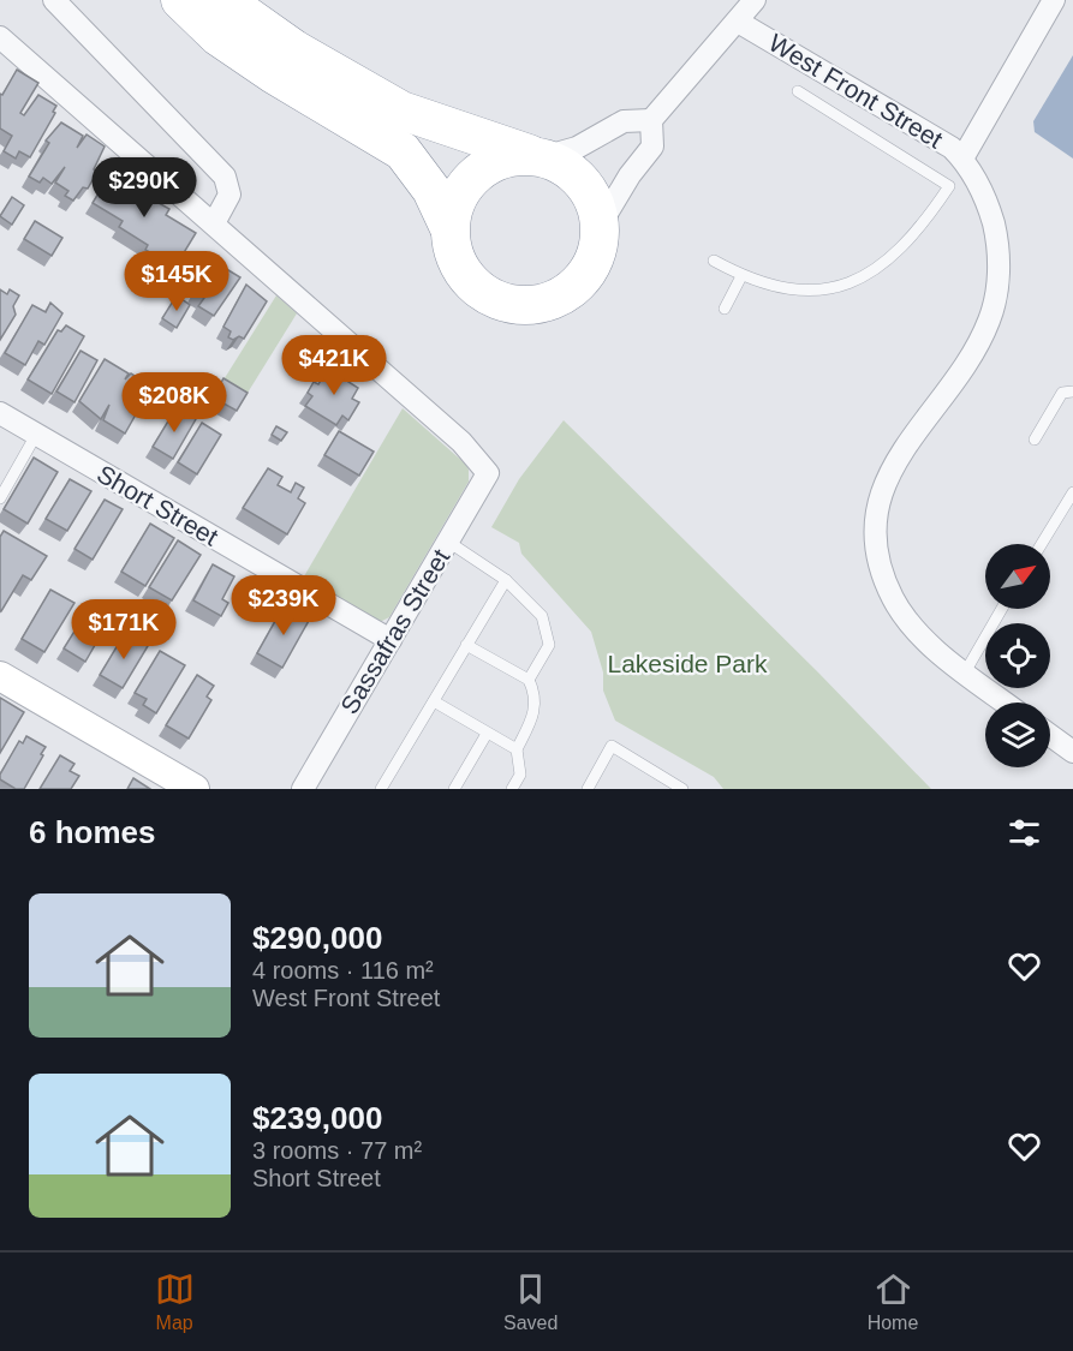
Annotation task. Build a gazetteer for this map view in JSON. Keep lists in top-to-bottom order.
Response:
{
  "streets": {
    "street": ["West Front Street", "Short Street", "Sassafras Street"]
  },
  "crossings": [
    ["Short Street", "Sassafras Street"]
  ],
  "parks": ["Lakeside Park"],
  "north": "top right",
  "page": {
    "price": [
      "$290K",
      "$145K",
      "$421K",
      "$208K",
      "$239K",
      "$171K"
    ],
    "heading": "6 homes",
    "list": [
      {
        "name": "$290,000",
        "note": "4 rooms · 116 m² · West Front Street"
      },
      {
        "name": "$239,000",
        "note": "3 rooms · 77 m² · Short Street"
      }
    ],
    "tabs": ["Map", "Saved", "Home"]
  }
}
